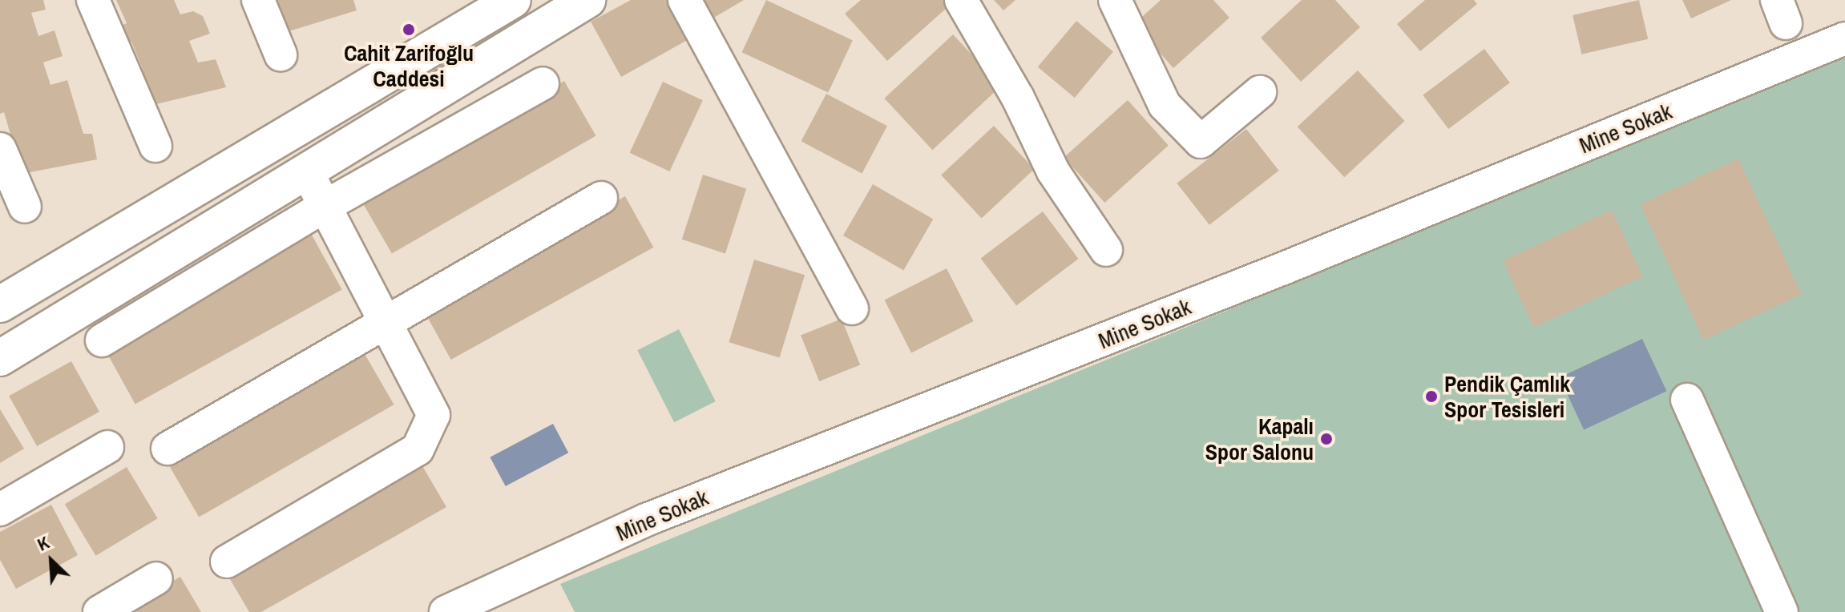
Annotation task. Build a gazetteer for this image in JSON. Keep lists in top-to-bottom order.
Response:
{
  "streets": {
    "street": ["Mine Sokak"]
  },
  "places": ["Cahit Zarifoğlu Caddesi", "Pendik Çamlık Spor Tesisleri", "Kapalı Spor Salonu"],
  "north": "top left"
}
